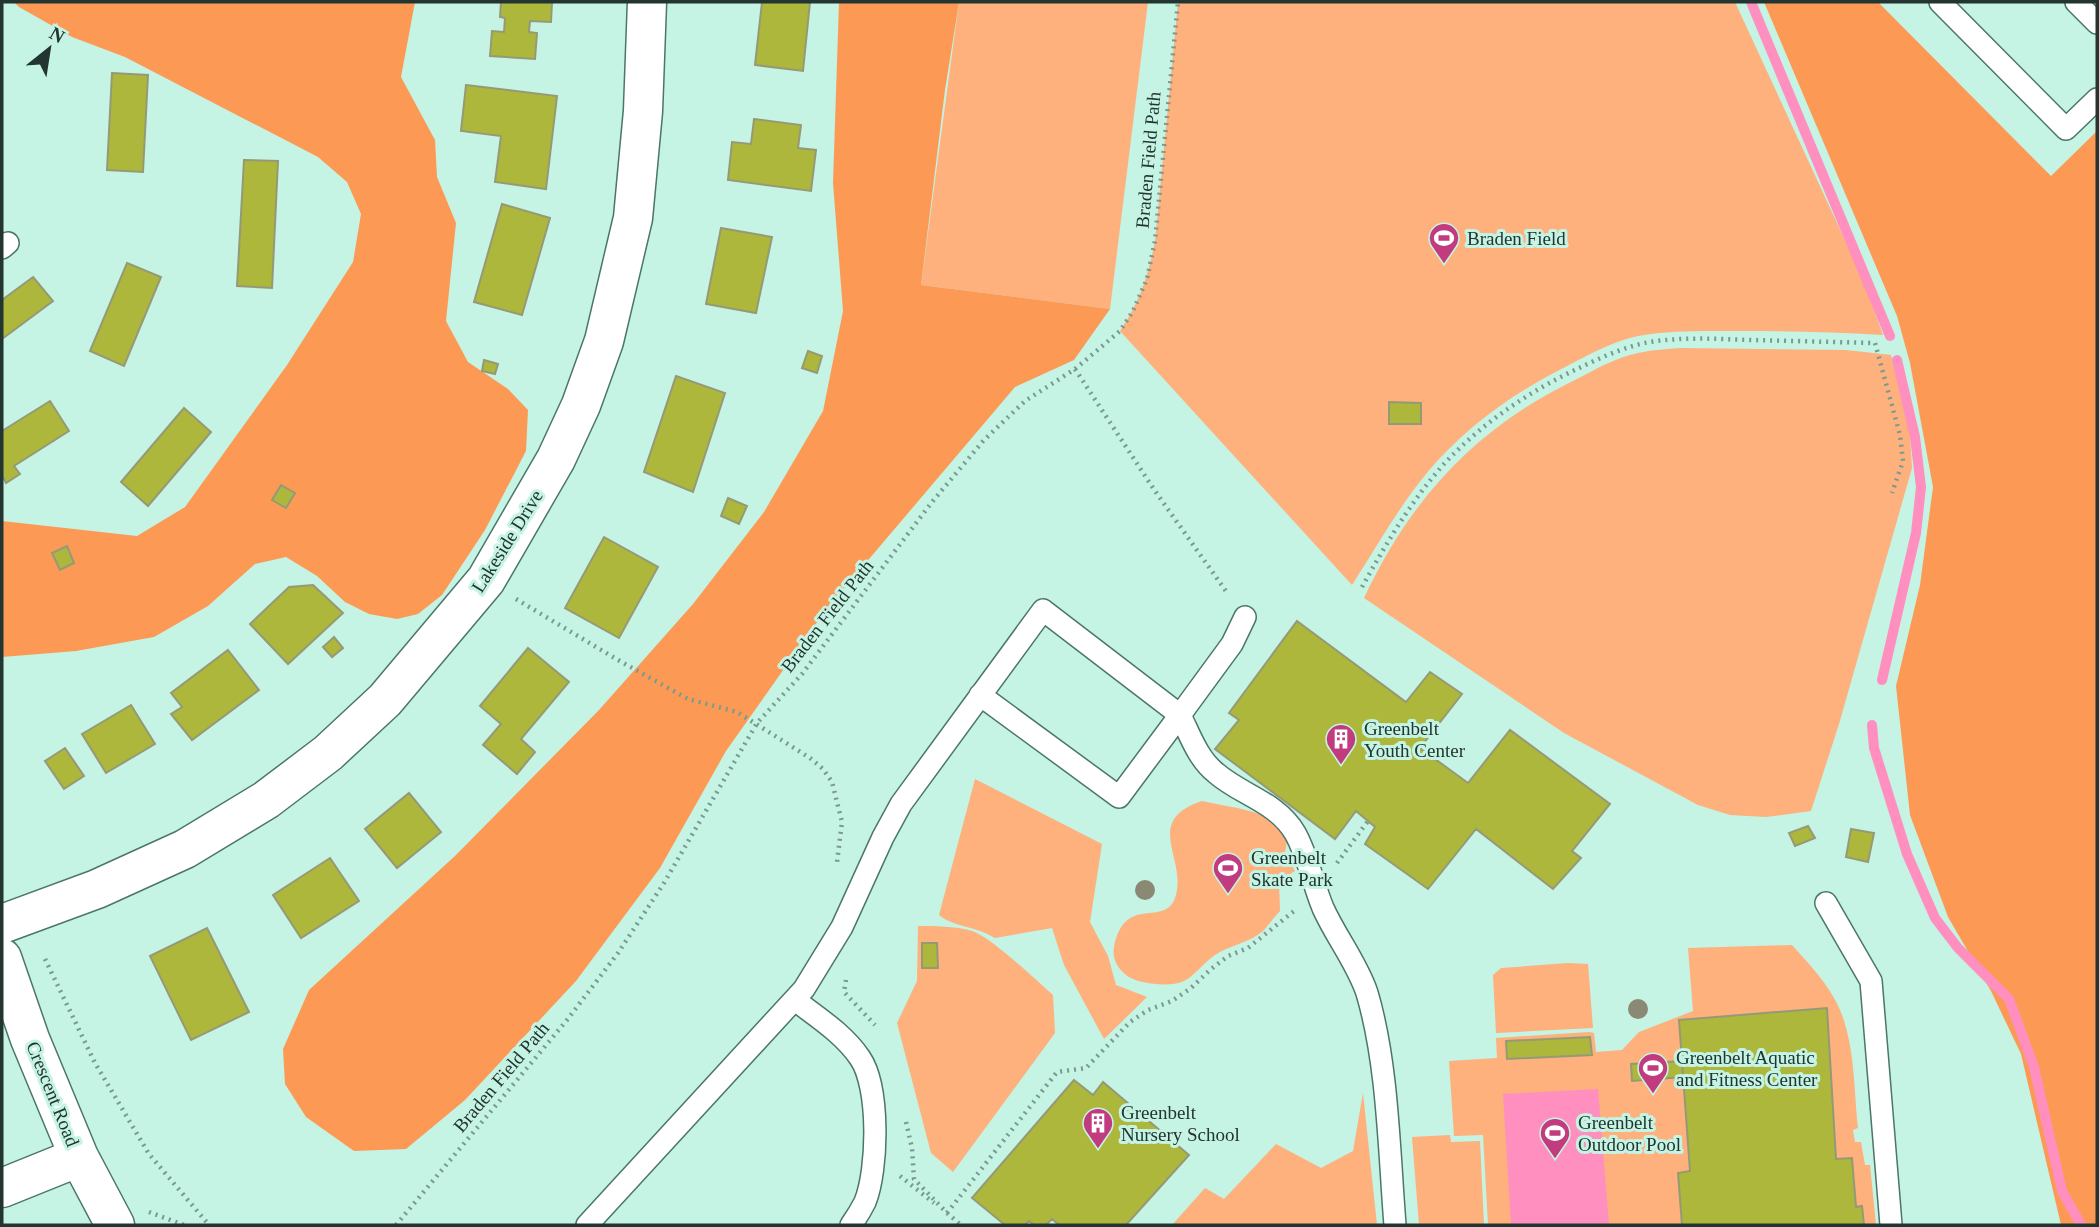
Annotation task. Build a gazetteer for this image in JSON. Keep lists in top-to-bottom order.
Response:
{
  "streets": {
    "street": ["Lakeside Drive", "Crescent Road"],
    "path": ["Braden Field Path"]
  },
  "places": {
    "sports": [
      "Braden Field",
      "Greenbelt Skate Park",
      "Greenbelt Aquatic and Fitness Center",
      "Greenbelt Outdoor Pool"
    ],
    "building": ["Greenbelt Youth Center", "Greenbelt Nursery School"]
  },
  "north": "top right"
}
